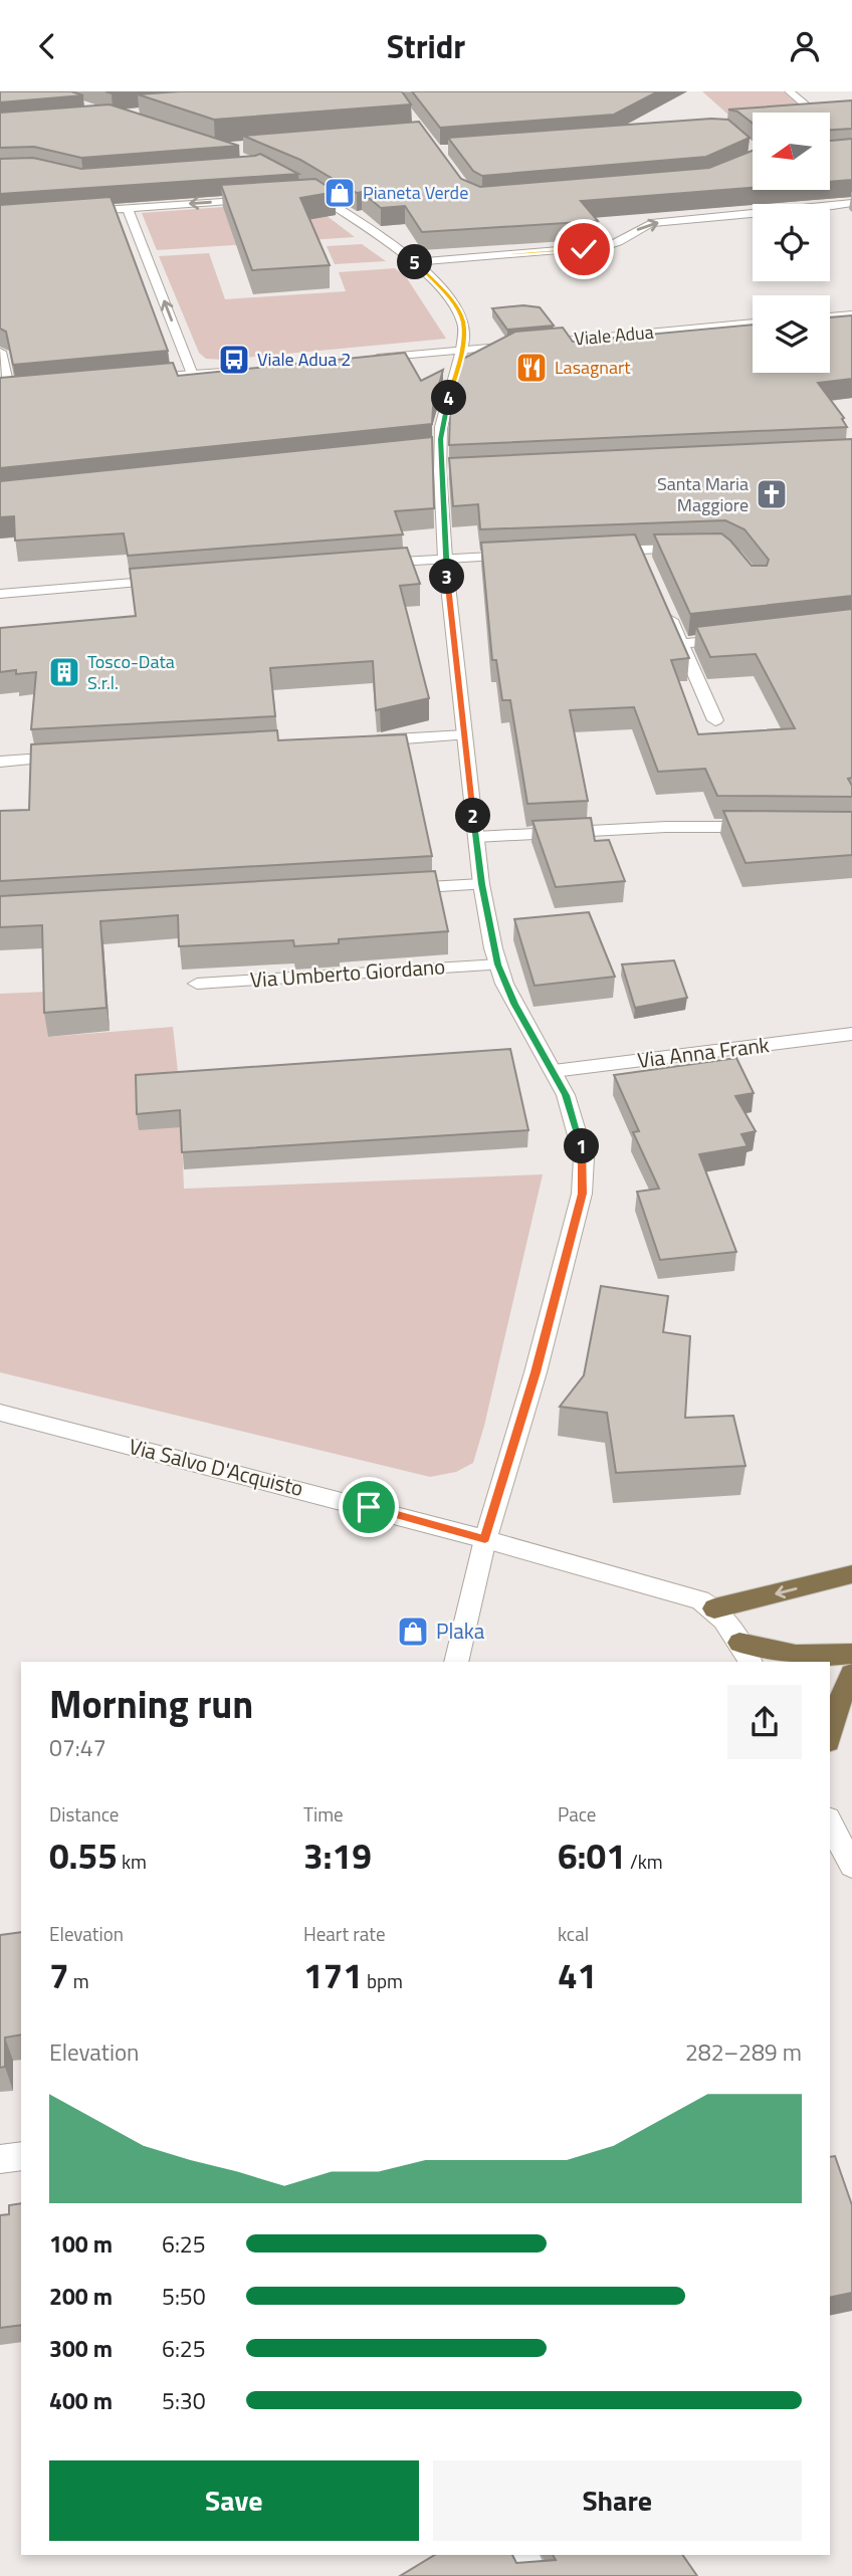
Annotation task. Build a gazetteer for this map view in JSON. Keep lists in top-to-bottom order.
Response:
{
  "streets": {
    "street": [
      "Viale Adua",
      "Via Umberto Giordano",
      "Via Anna Frank",
      "Via Salvo D'Acquisto"
    ]
  },
  "places": {
    "shop": ["Pianeta Verde", "Plaka"],
    "bus stop": ["Viale Adua 2"],
    "restaurant": ["Lasagnart"],
    "church": ["Santa Maria Maggiore"],
    "building": ["Tosco-Data S.r.l."]
  },
  "north": "left",
  "page": {
    "header": "Stridr",
    "pins": [
      "5",
      "4",
      "3",
      "2",
      "1"
    ],
    "heading": ["Morning run", "07:47"],
    "stats": [
      ["Distance", "0.55 km"],
      ["Time", "3:19"],
      ["Pace", "6:01 /km"],
      ["Elevation", "7 m"],
      ["Heart rate", "171 bpm"],
      ["kcal", "41"]
    ],
    "chart": ["Elevation", "282–289 m"],
    "list": [
      {
        "name": "100 m",
        "note": "6:25"
      },
      {
        "name": "200 m",
        "note": "5:50"
      },
      {
        "name": "300 m",
        "note": "6:25"
      },
      {
        "name": "400 m",
        "note": "5:30"
      }
    ],
    "buttons": ["Save", "Share"]
  }
}
